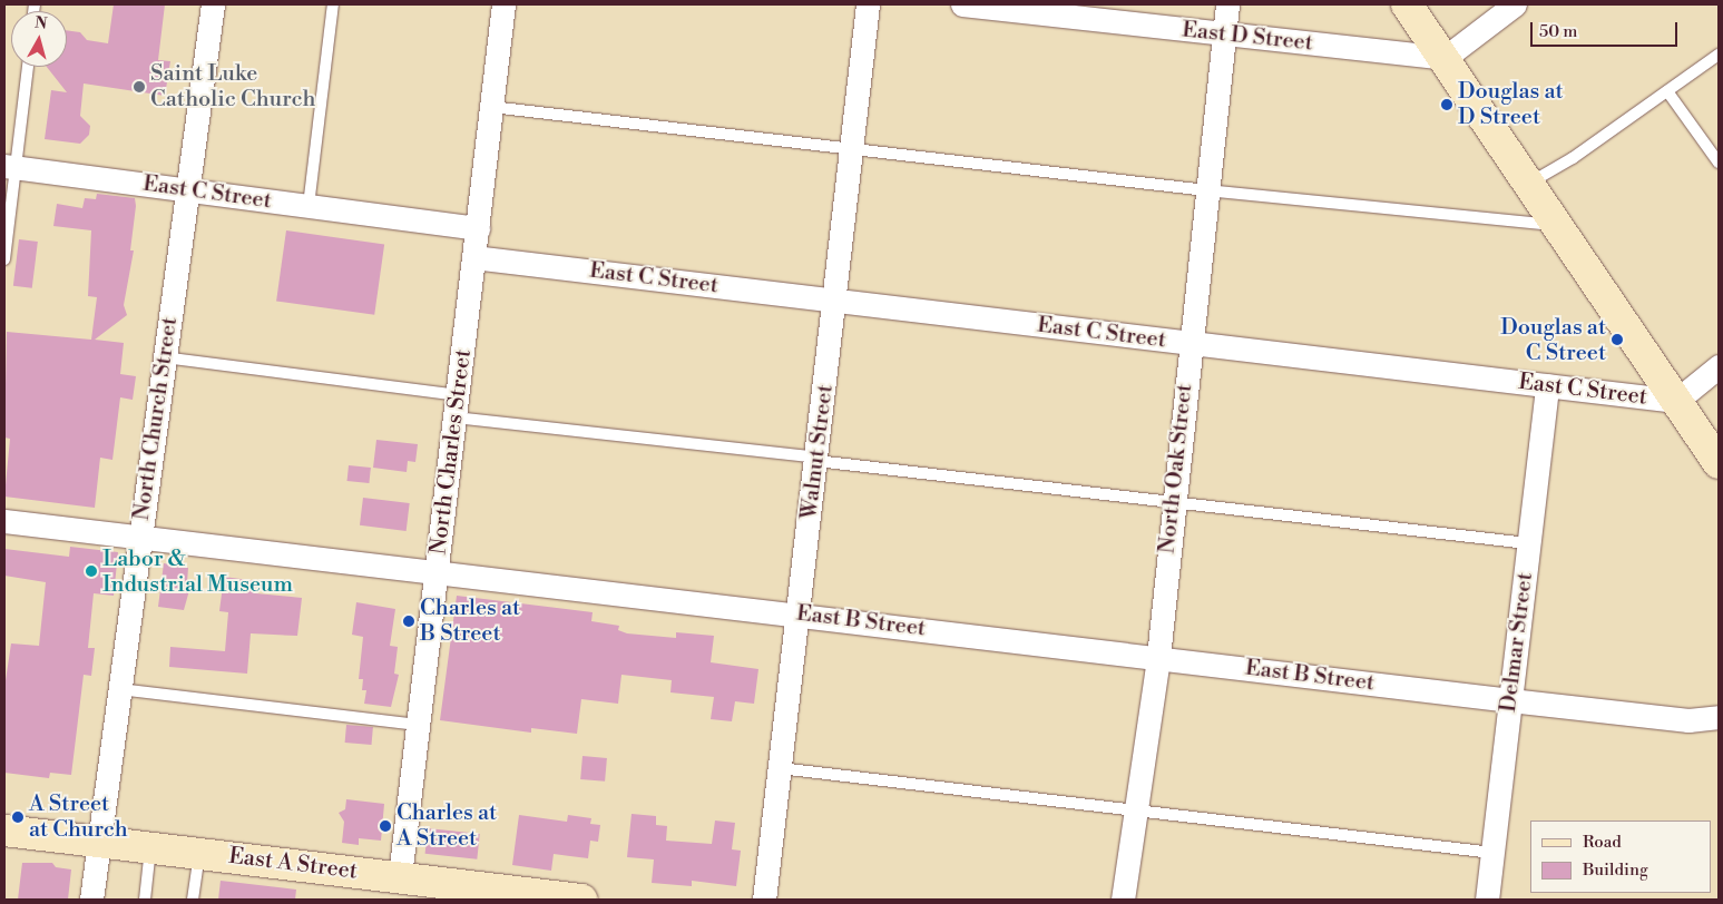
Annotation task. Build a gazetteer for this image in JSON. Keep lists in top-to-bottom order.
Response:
{
  "streets": {
    "main road": ["East A Street"],
    "street": [
      "East D Street",
      "East C Street",
      "North Church Street",
      "North Charles Street",
      "Walnut Street",
      "North Oak Street",
      "East B Street",
      "Delmar Street"
    ]
  },
  "crossings": [
    ["East D Street", "North Oak Street"],
    ["East C Street", "North Church Street"],
    ["East C Street", "North Charles Street"],
    ["East C Street", "Walnut Street"],
    ["East C Street", "North Oak Street"],
    ["East C Street", "Delmar Street"],
    ["North Church Street", "East B Street"],
    ["North Church Street", "East A Street"],
    ["North Charles Street", "East B Street"],
    ["North Charles Street", "East A Street"],
    ["Walnut Street", "East B Street"],
    ["North Oak Street", "East B Street"],
    ["East B Street", "Delmar Street"]
  ],
  "places": [
    "Saint Luke Catholic Church",
    "Douglas at D Street",
    "Douglas at C Street",
    "Labor & Industrial Museum",
    "Charles at B Street",
    "A Street at Church",
    "Charles at A Street"
  ],
  "legend": ["Road", "Building"],
  "scale_bar": "50 m",
  "north": "top"
}
